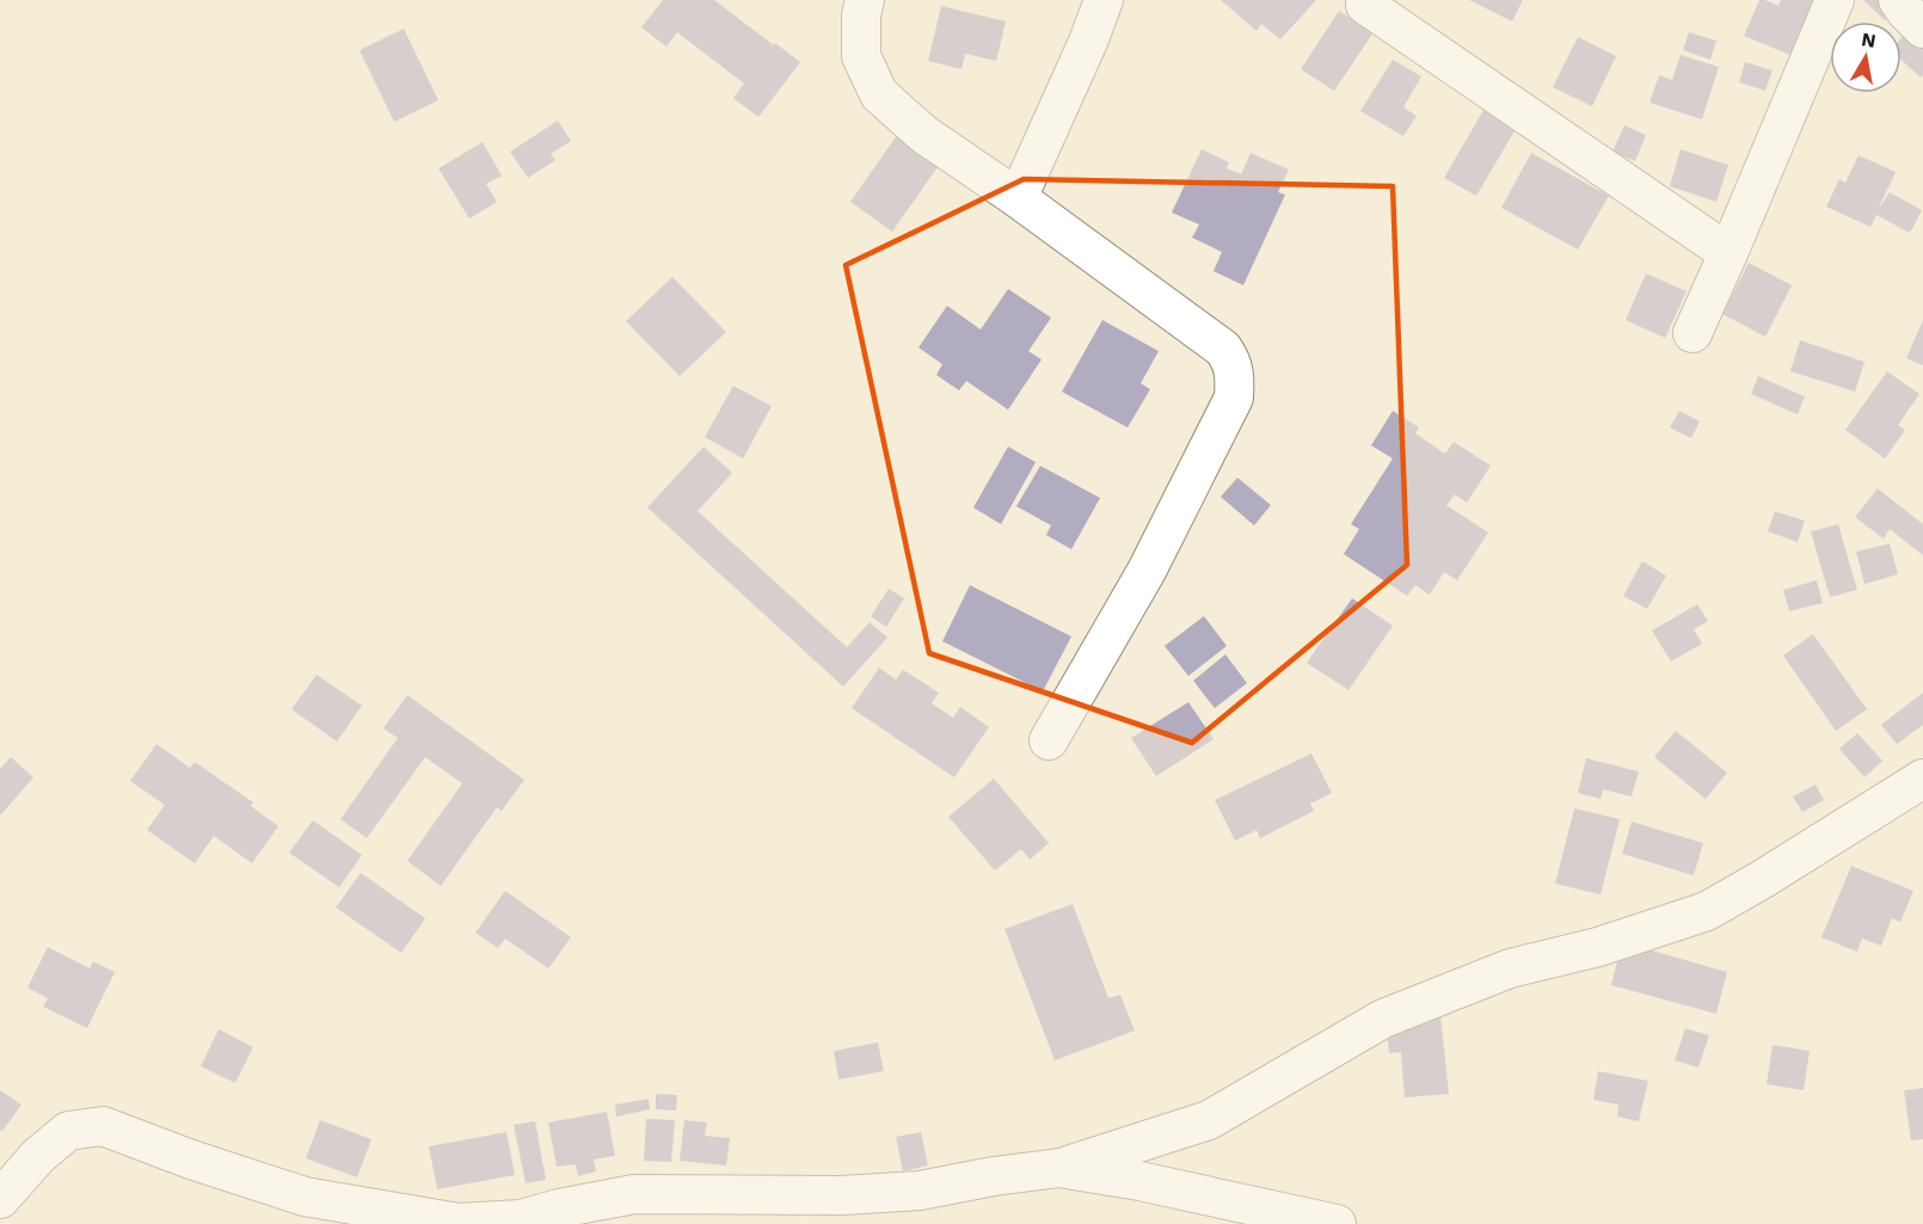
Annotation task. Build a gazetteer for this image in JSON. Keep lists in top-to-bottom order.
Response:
{
  "north": "top"
}
